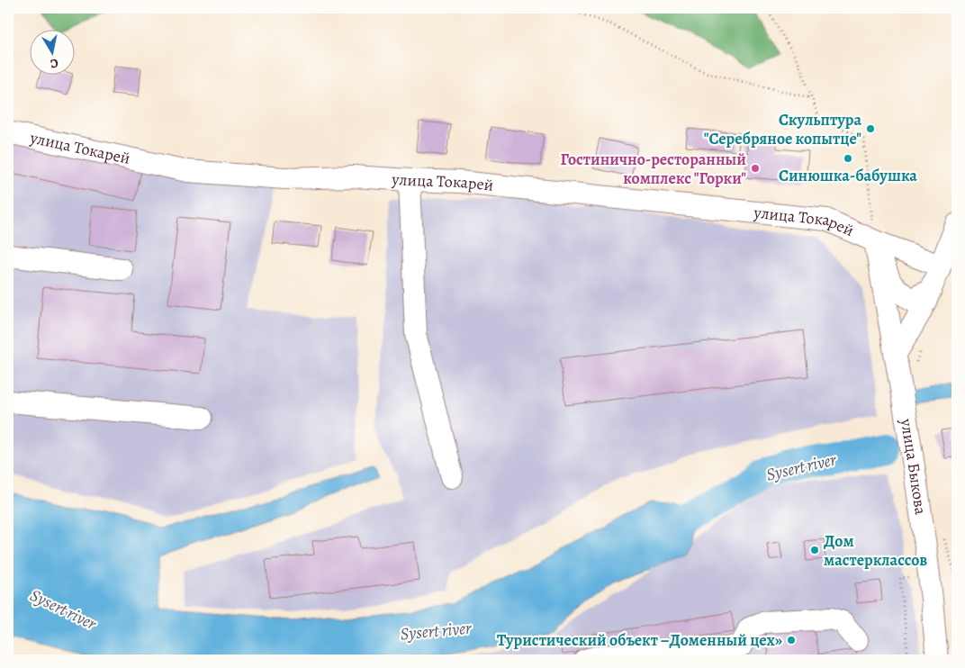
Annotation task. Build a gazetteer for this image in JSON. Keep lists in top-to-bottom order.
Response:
{
  "streets": {
    "street": ["улица Токарей", "улица Быкова"]
  },
  "crossings": [
    ["улица Токарей", "улица Быкова"]
  ],
  "water": ["Sysert river"],
  "places": [
    "Скульптура \"Серебряное копытце\"",
    "Синюшка-бабушка",
    "Гостинично-ресторанный комплекс \"Горки\"",
    "Дом мастерклассов",
    "Туристический объект –Доменный цех»"
  ],
  "north": "bottom"
}
